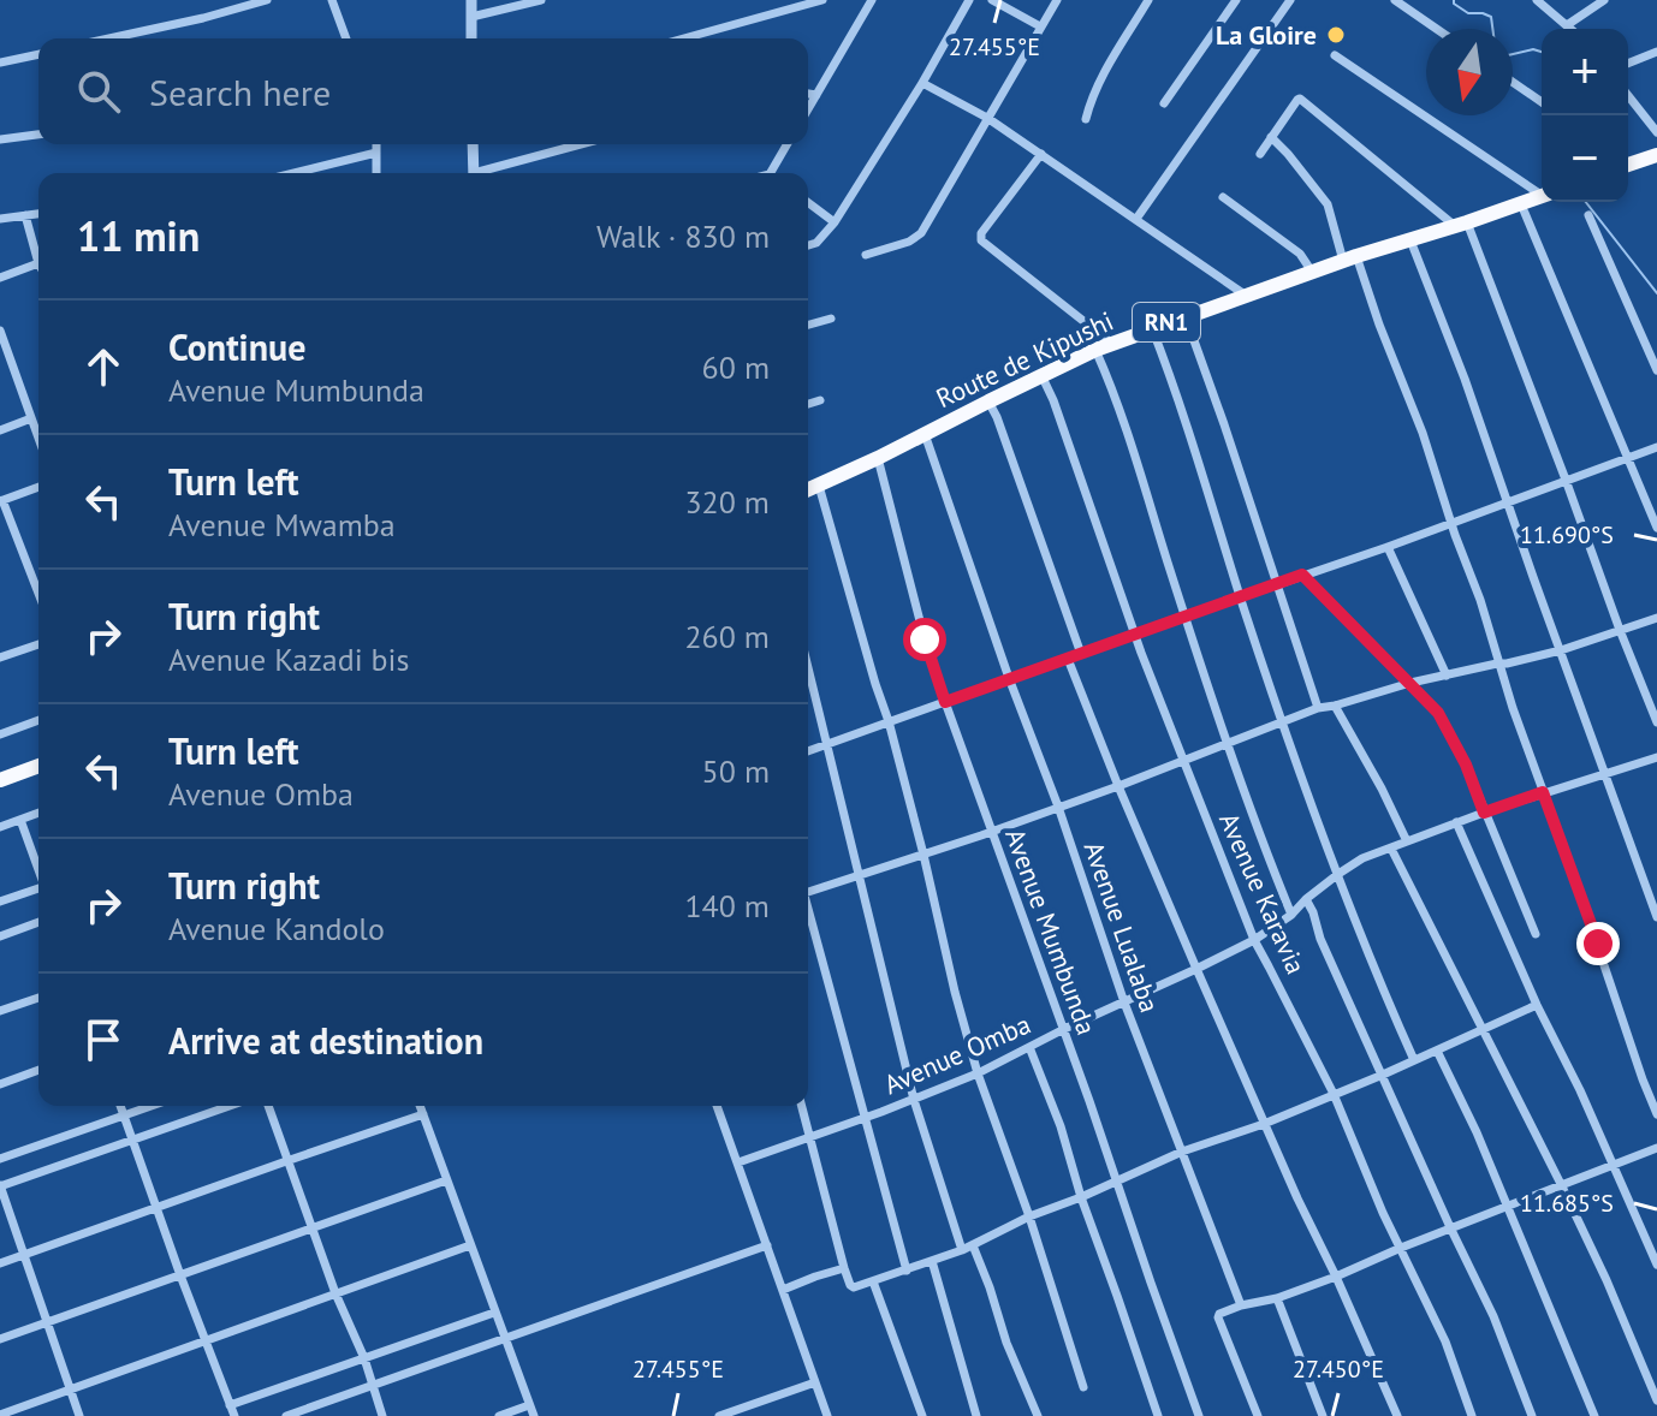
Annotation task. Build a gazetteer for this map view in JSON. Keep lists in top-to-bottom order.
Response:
{
  "streets": {
    "highway": ["RN1", "Route de Kipushi"],
    "street": [
      "Avenue Karavia",
      "Avenue Lualaba",
      "Avenue Mumbunda",
      "Avenue Omba"
    ]
  },
  "crossings": [
    ["Route de Kipushi", "Avenue Karavia"],
    ["Route de Kipushi", "Avenue Lualaba"],
    ["Route de Kipushi", "Avenue Mumbunda"],
    ["Avenue Karavia", "Avenue Omba"],
    ["Avenue Lualaba", "Avenue Omba"],
    ["Avenue Mumbunda", "Avenue Omba"]
  ],
  "places": ["La Gloire"],
  "north": "bottom",
  "page": {
    "map_buttons": ["+", "−"],
    "search": "Search here",
    "heading": ["11 min", "Walk · 830 m"],
    "list": [
      ["Continue", "Avenue Mumbunda", "60 m"],
      ["Turn left", "Avenue Mwamba", "320 m"],
      ["Turn right", "Avenue Kazadi bis", "260 m"],
      ["Turn left", "Avenue Omba", "50 m"],
      ["Turn right", "Avenue Kandolo", "140 m"],
      "Arrive at destination"
    ]
  },
  "coordinates": [
    "27.455°E",
    "11.690°S",
    "11.685°S",
    "27.450°E"
  ]
}
